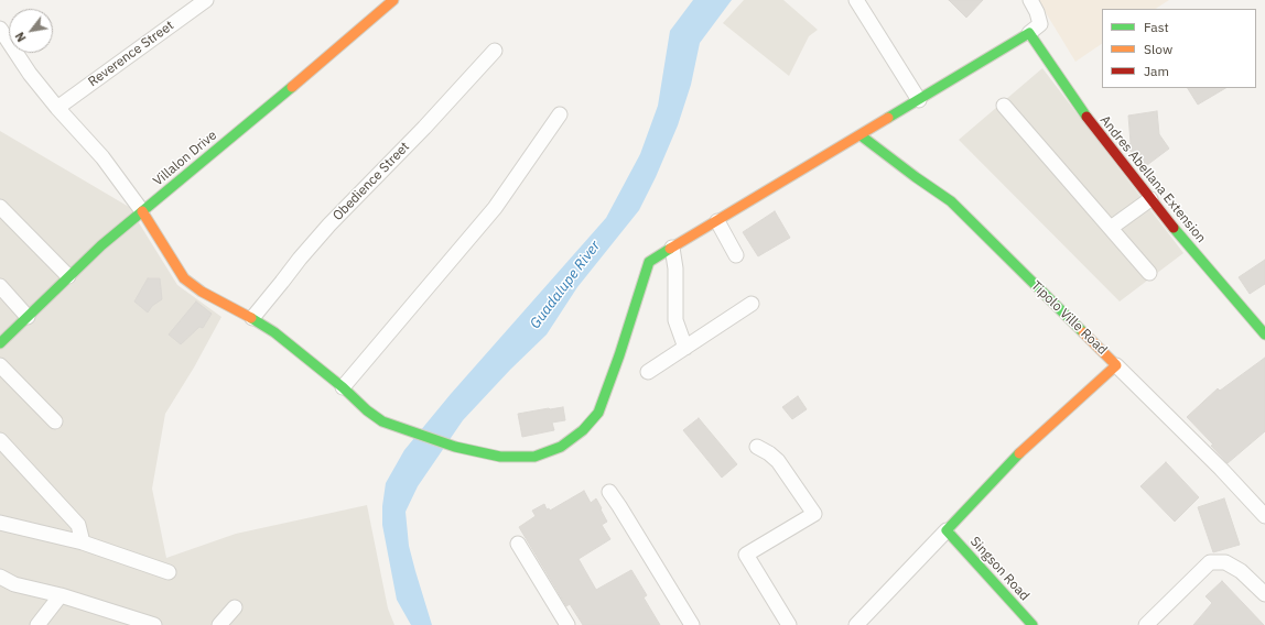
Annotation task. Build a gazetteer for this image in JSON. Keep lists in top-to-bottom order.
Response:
{
  "streets": {
    "street": [
      "Reverence Street",
      "Villalon Drive",
      "Andres Abellana Extension",
      "Obedience Street",
      "Tipolo Ville Road",
      "Singson Road"
    ]
  },
  "water": ["Guadalupe River"],
  "legend": ["Fast", "Slow", "Jam"],
  "north": "bottom left"
}
